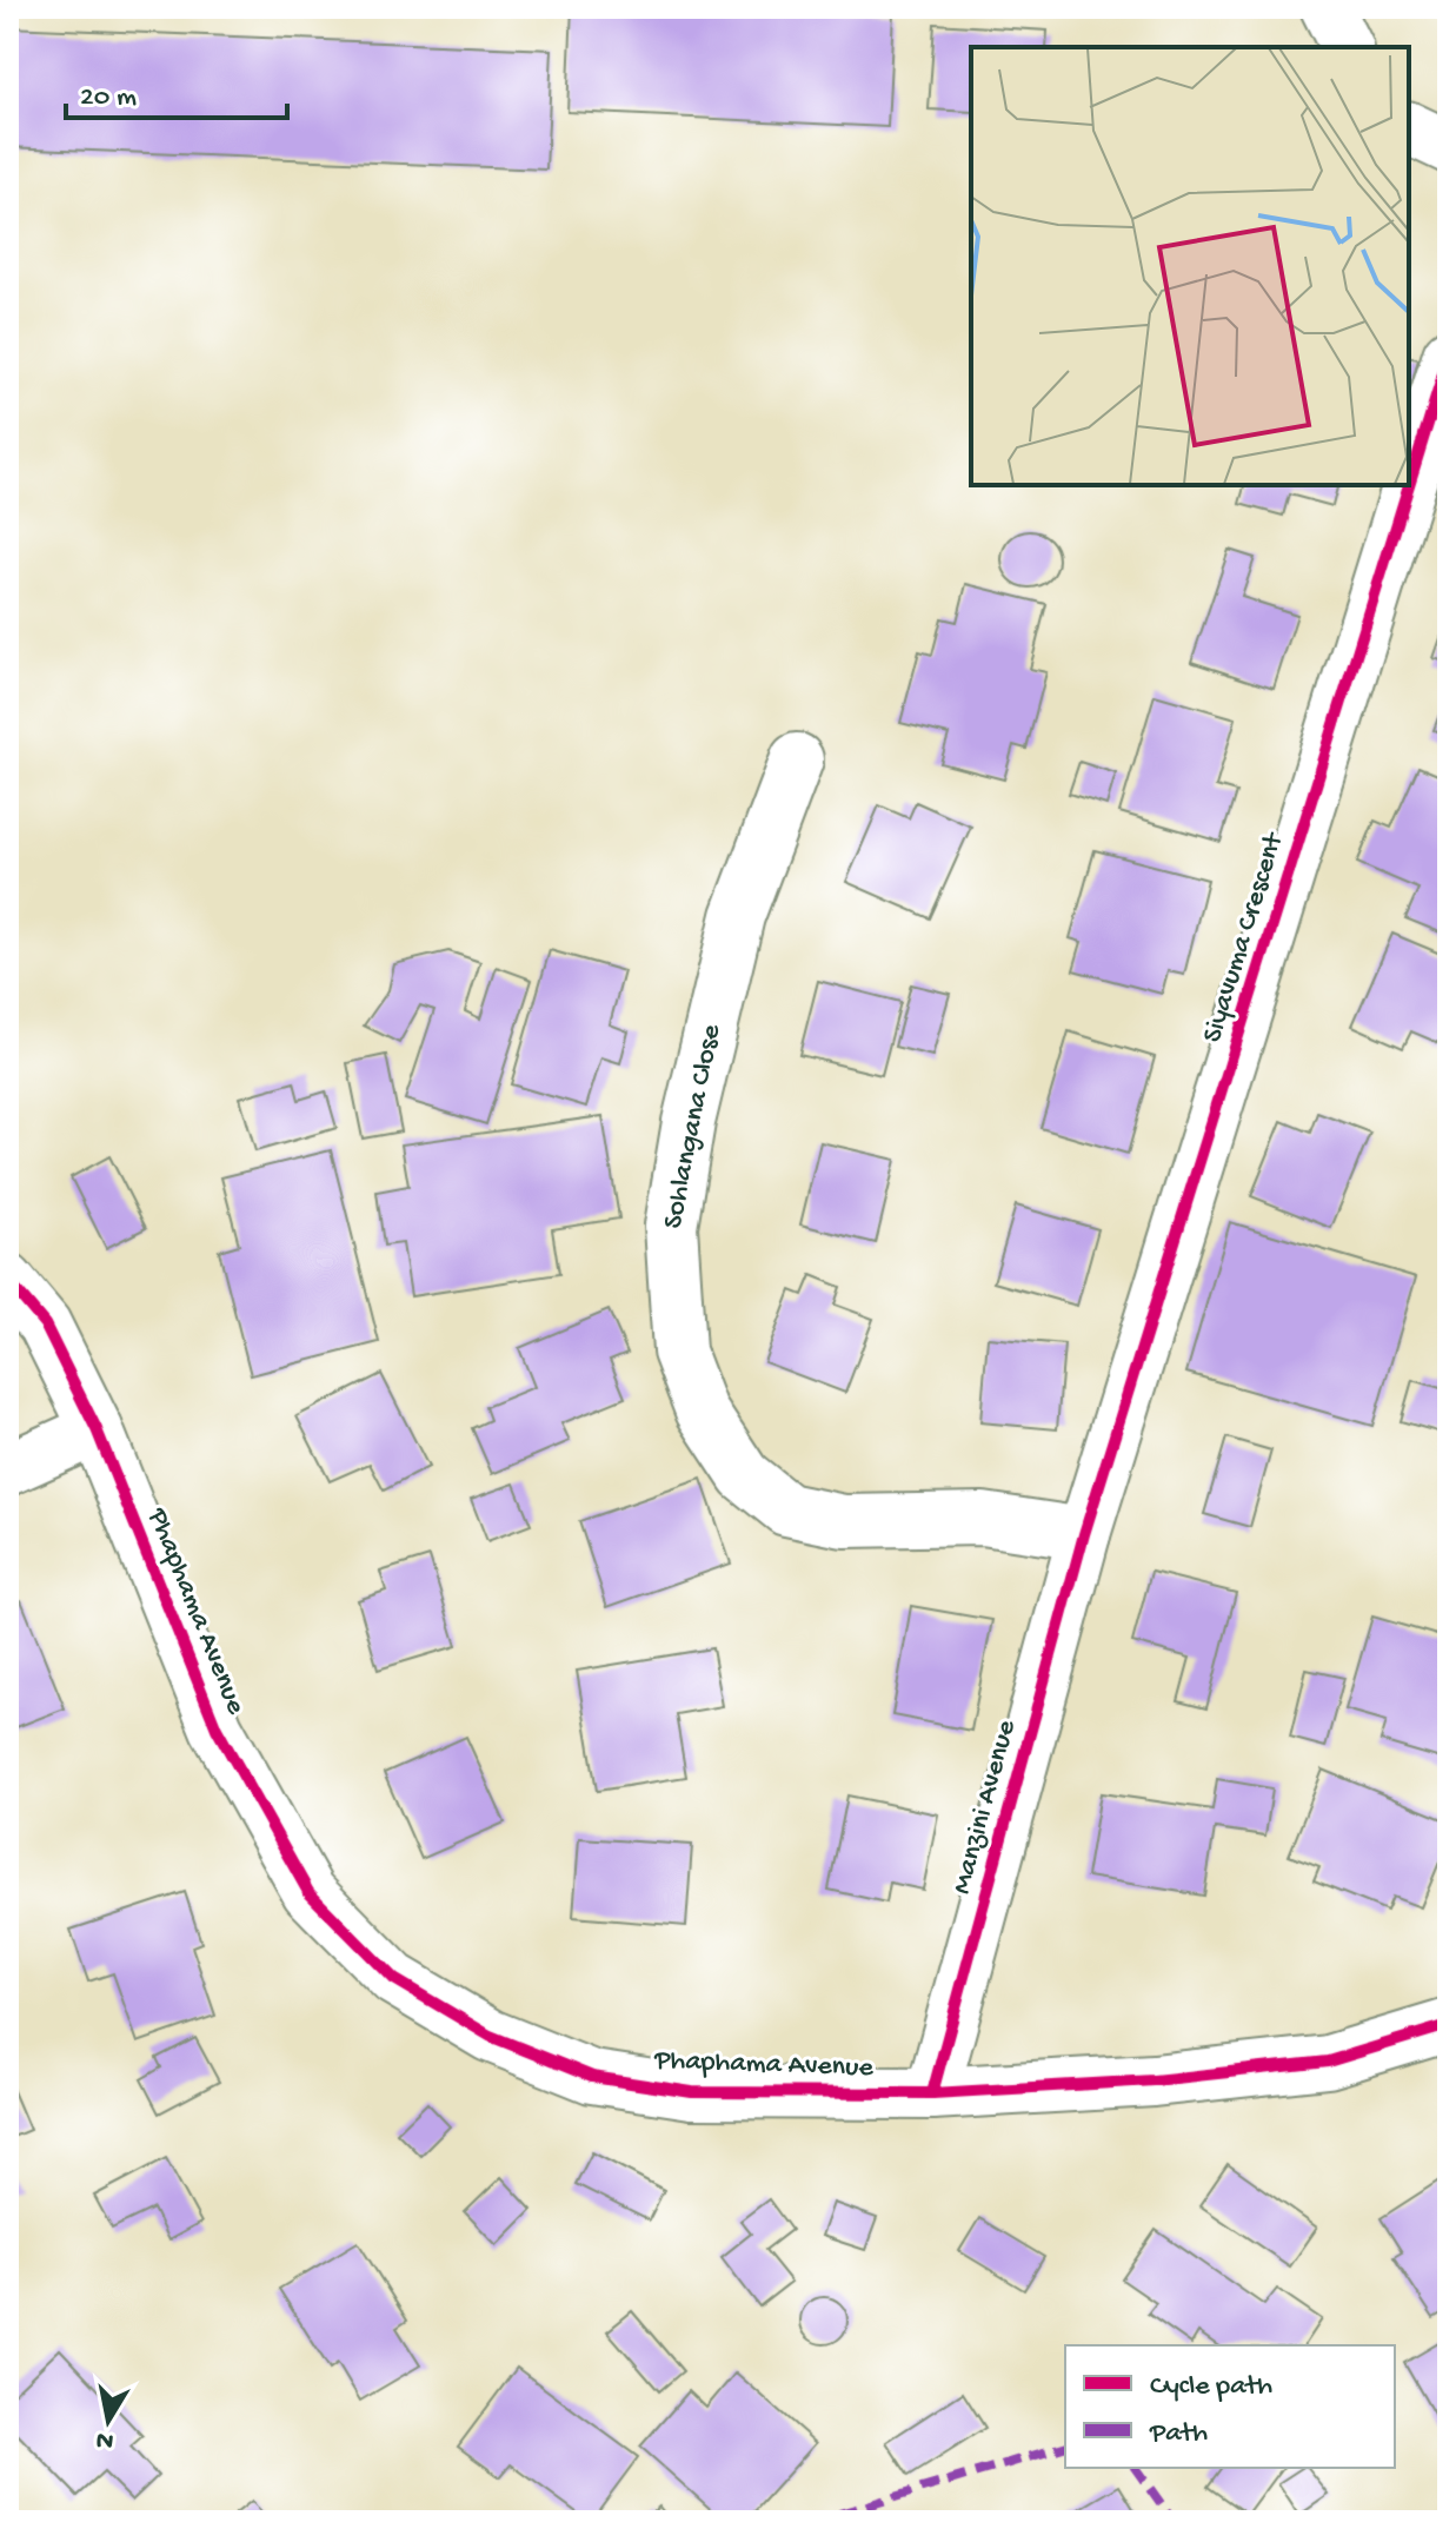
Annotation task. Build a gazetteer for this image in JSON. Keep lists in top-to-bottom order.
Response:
{
  "streets": {
    "street": [
      "Siyavuma Crescent",
      "Sohlangana Close",
      "Phaphama Avenue",
      "Manzini Avenue"
    ]
  },
  "crossings": [
    ["Siyavuma Crescent", "Sohlangana Close"],
    ["Siyavuma Crescent", "Manzini Avenue"],
    ["Sohlangana Close", "Manzini Avenue"],
    ["Phaphama Avenue", "Manzini Avenue"]
  ],
  "legend": ["Cycle path", "Path"],
  "scale_bar": "20 m",
  "north": "bottom"
}
